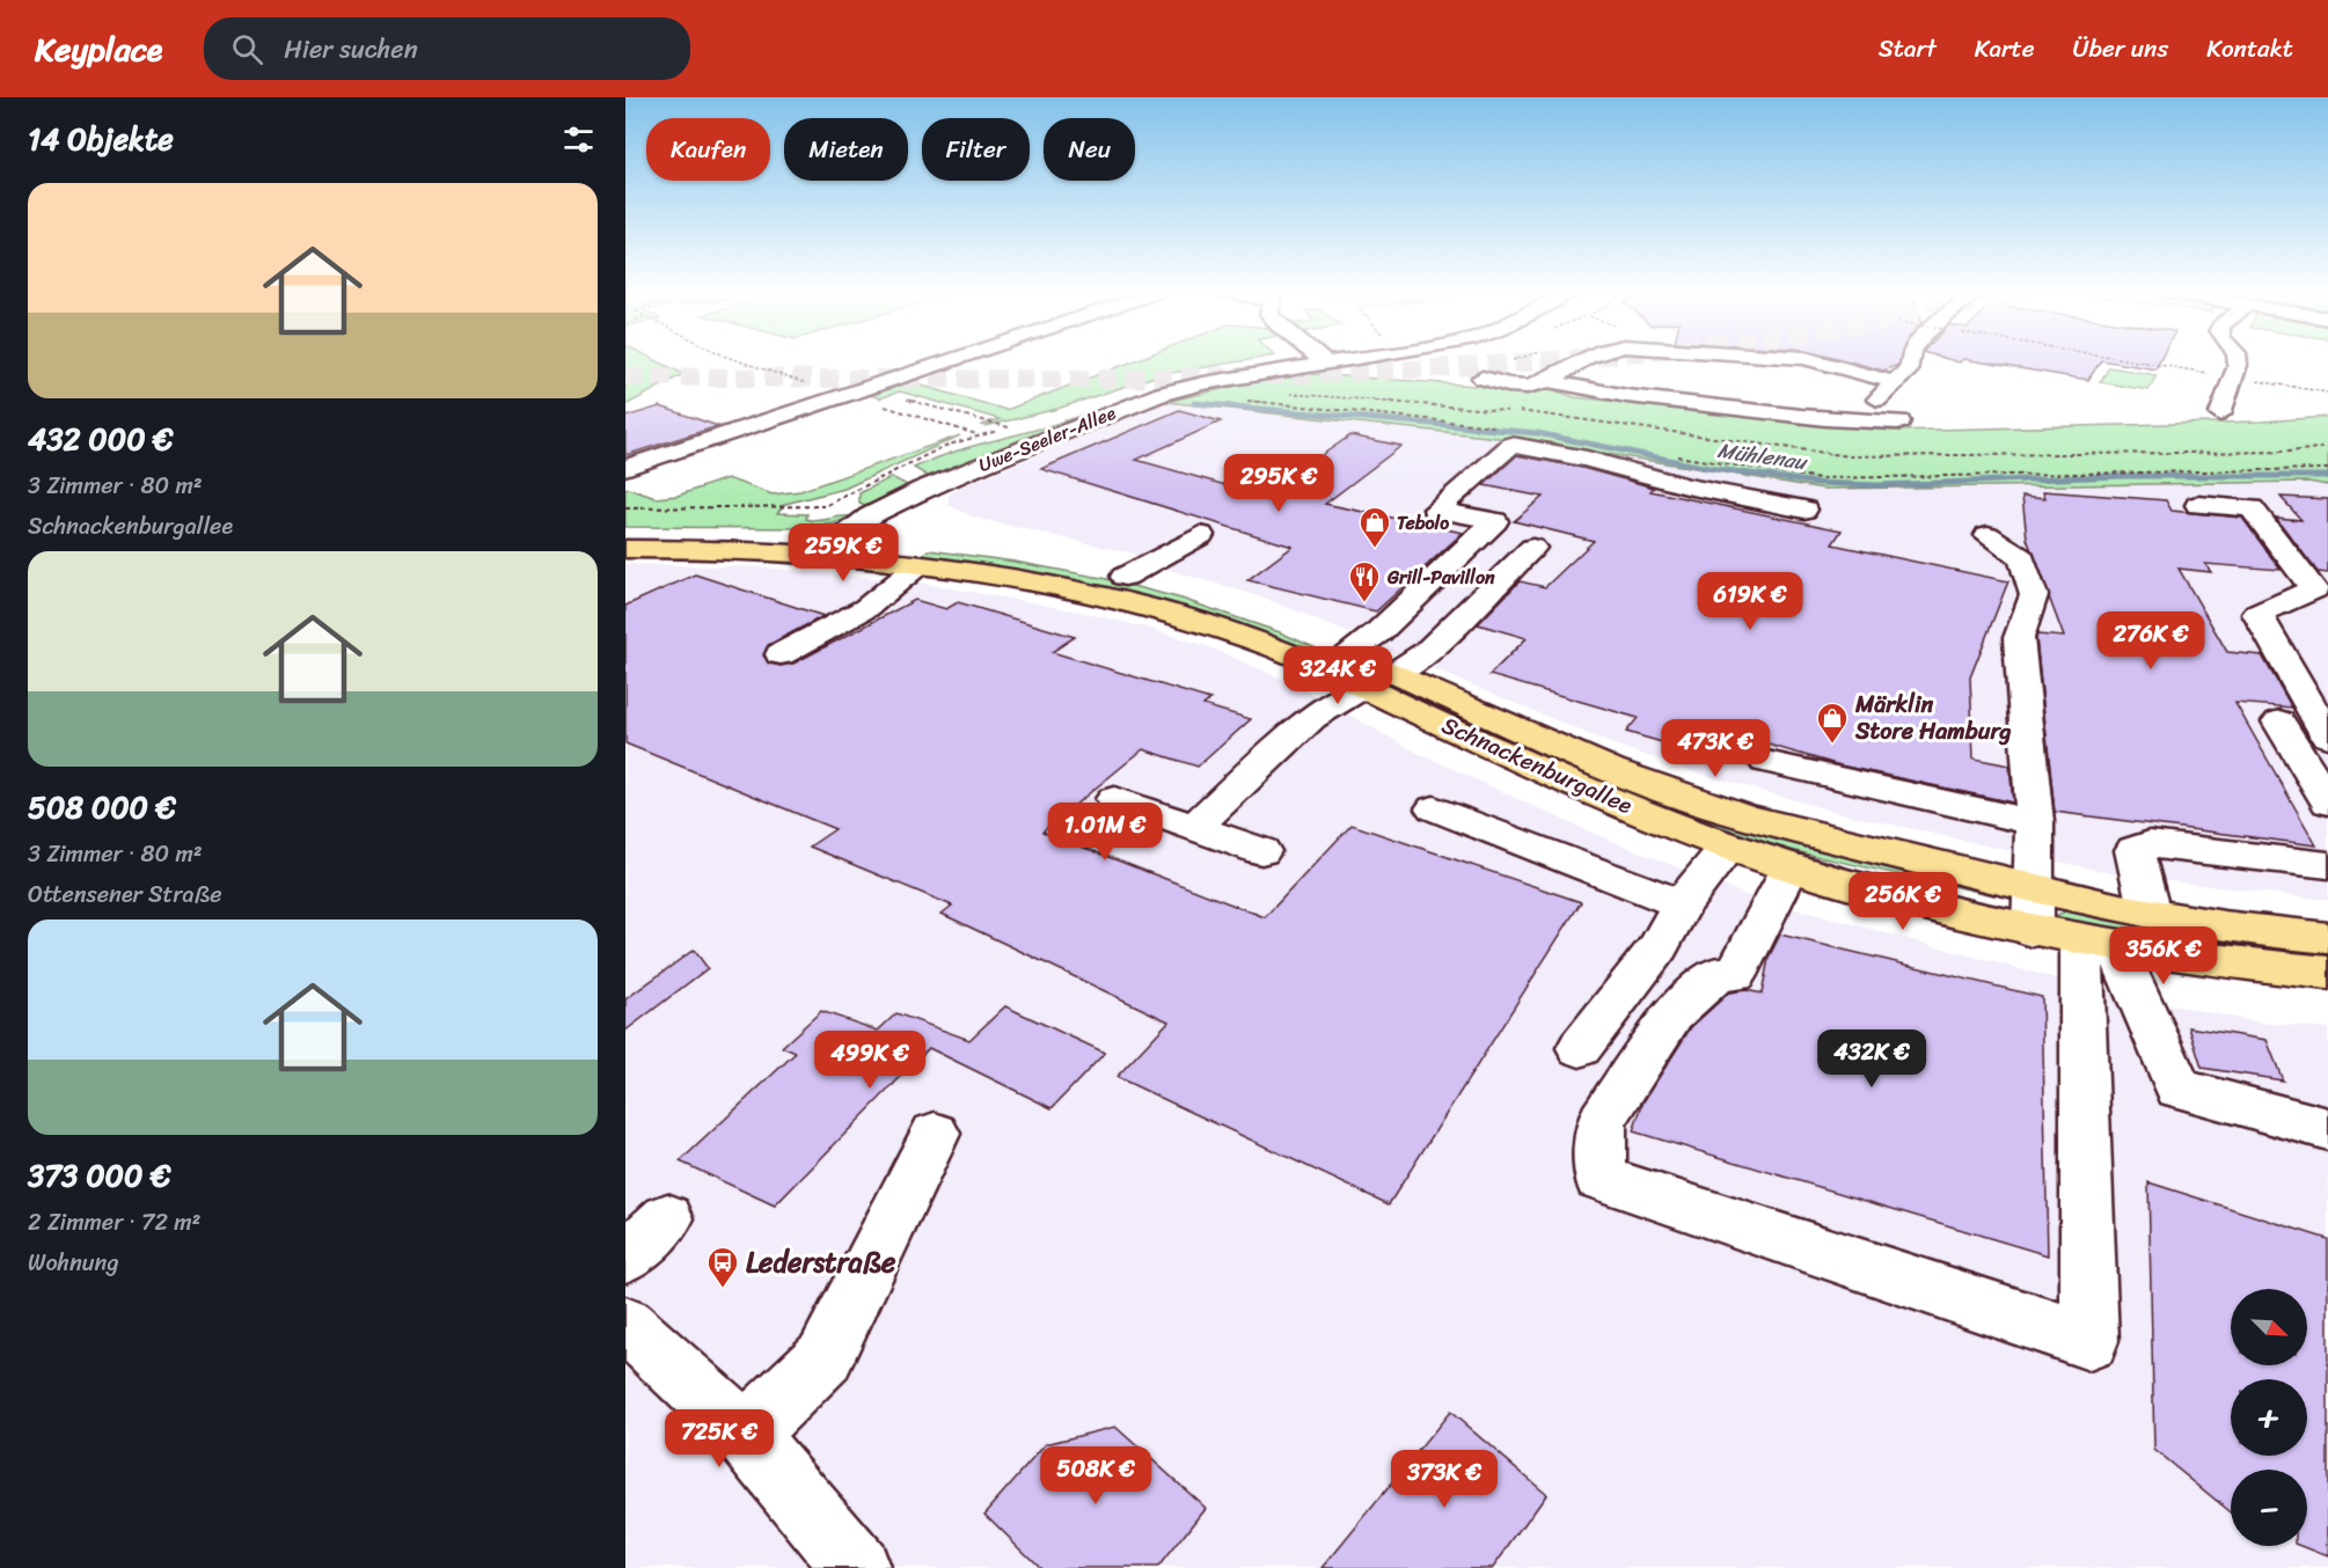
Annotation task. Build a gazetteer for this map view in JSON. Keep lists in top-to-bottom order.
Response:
{
  "streets": {
    "main road": ["Schnackenburgallee"],
    "street": ["Uwe-Seeler-Allee"]
  },
  "crossings": [
    ["Uwe-Seeler-Allee", "Schnackenburgallee"]
  ],
  "water": ["Mühlenau"],
  "places": {
    "shop": ["Tebolo", "Märklin Store Hamburg"],
    "restaurant": ["Grill-Pavillon"],
    "bus stop": ["Lederstraße"]
  },
  "north": "bottom right",
  "page": {
    "header": "Keyplace",
    "search": "Hier suchen",
    "nav": [
      "Start",
      "Karte",
      "Über uns",
      "Kontakt"
    ],
    "heading": "14 Objekte",
    "chip": [
      "Kaufen",
      "Mieten",
      "Filter",
      "Neu"
    ],
    "list": [
      {
        "name": "432 000 €",
        "note": "3 Zimmer · 80 m² · Schnackenburgallee"
      },
      {
        "name": "508 000 €",
        "note": "3 Zimmer · 80 m² · Ottensener Straße"
      },
      {
        "name": "373 000 €",
        "note": "2 Zimmer · 72 m² · Wohnung"
      }
    ],
    "price": [
      "295K €",
      "259K €",
      "619K €",
      "276K €",
      "324K €",
      "473K €",
      "1.01M €",
      "256K €",
      "356K €",
      "432K €",
      "499K €",
      "725K €",
      "508K €",
      "373K €"
    ],
    "map_buttons": ["+", "−"]
  }
}
